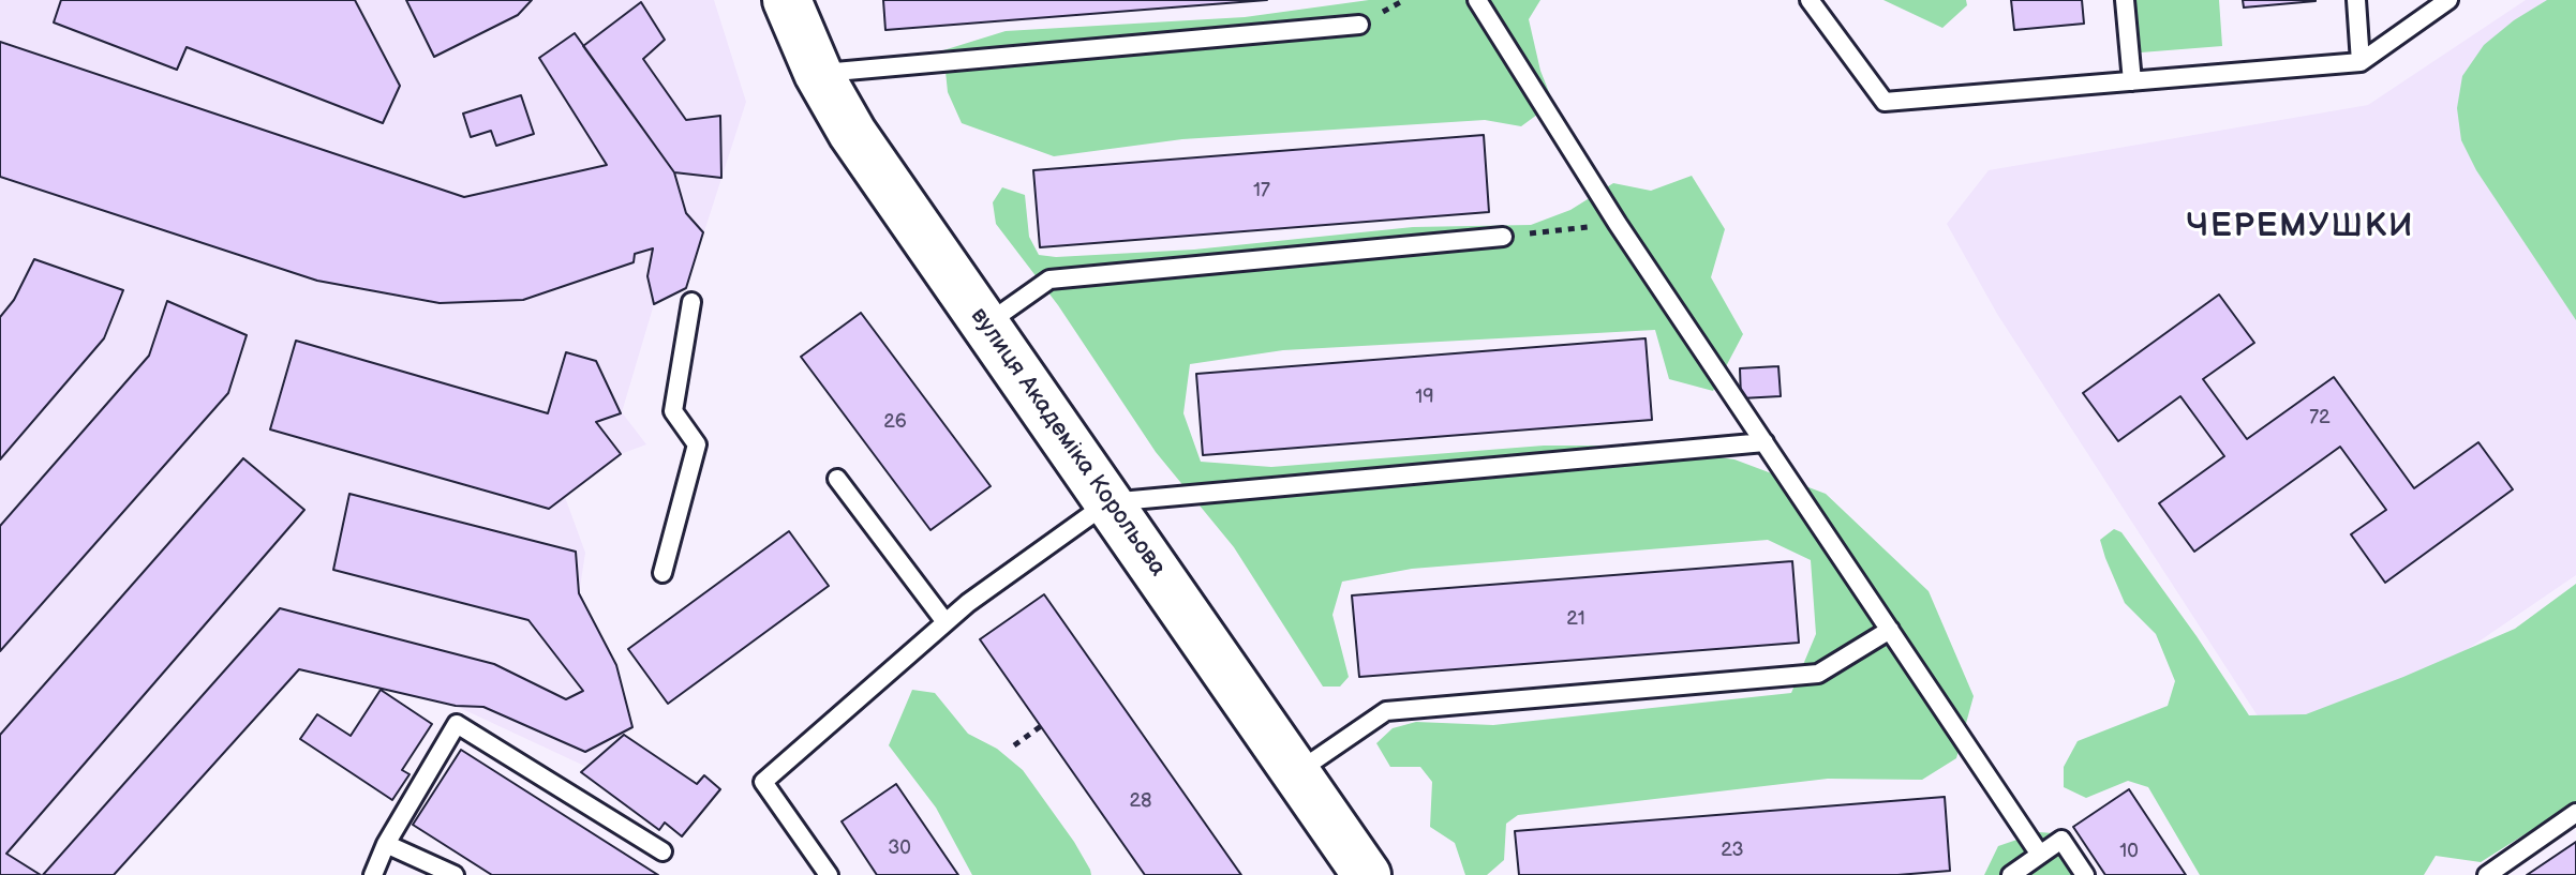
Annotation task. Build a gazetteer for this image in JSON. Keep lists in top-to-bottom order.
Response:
{
  "streets": {
    "street": ["вулиця Академіка Корольова"]
  },
  "districts": ["ЧЕРЕМУШКИ"],
  "house_numbers": [
    "17",
    "19",
    "72",
    "26",
    "21",
    "28",
    "30",
    "23",
    "10"
  ]
}
